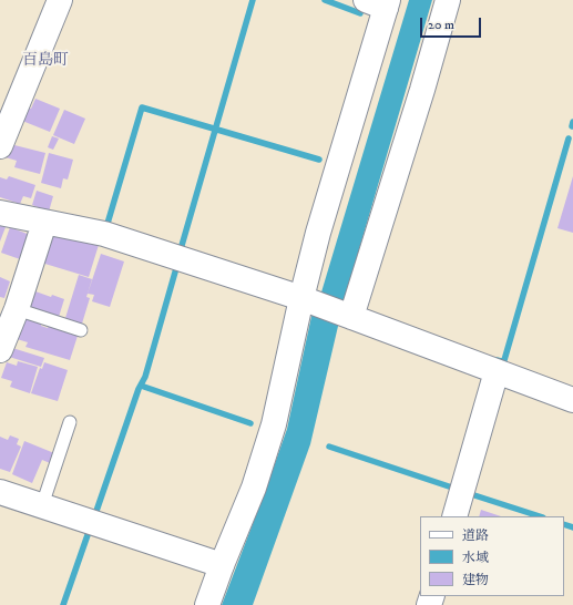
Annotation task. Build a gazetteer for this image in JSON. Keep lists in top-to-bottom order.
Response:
{
  "districts": ["百島町"],
  "legend": ["道路", "水域", "建物"],
  "scale_bar": "20 m"
}
